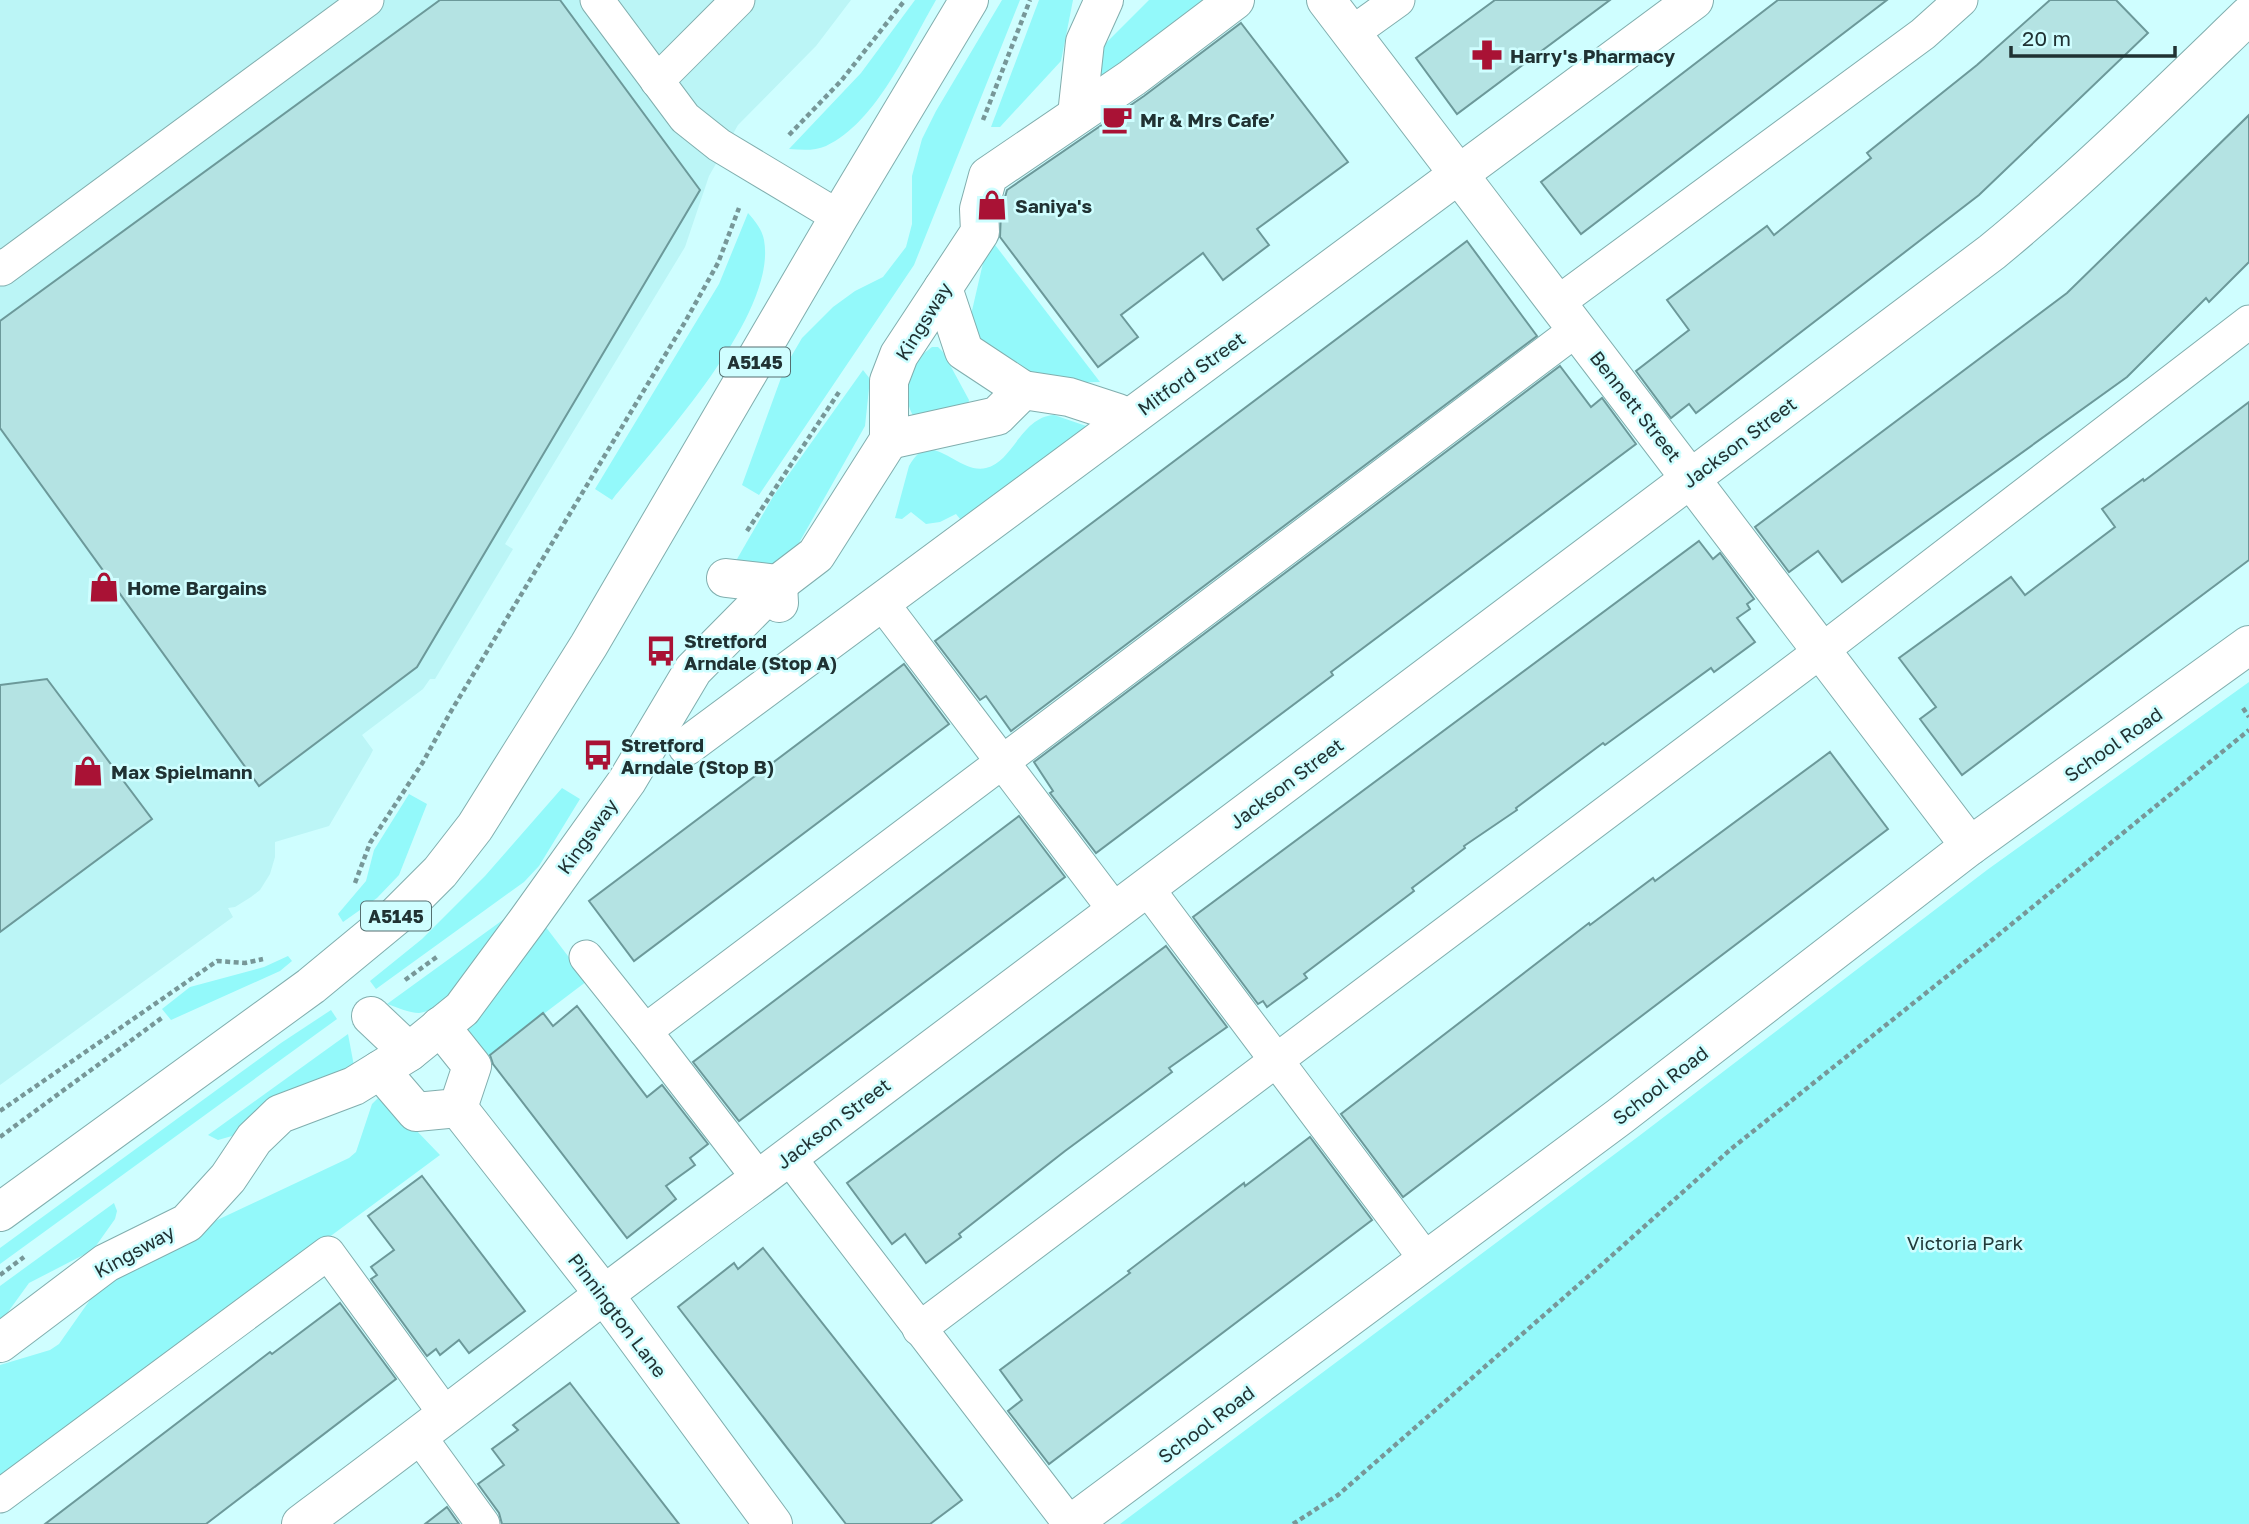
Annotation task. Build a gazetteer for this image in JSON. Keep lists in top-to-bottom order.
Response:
{
  "streets": {
    "street": [
      "Kingsway",
      "A5145",
      "Mitford Street",
      "Bennett Street",
      "Jackson Street",
      "School Road",
      "Pinnington Lane"
    ]
  },
  "crossings": [
    ["Mitford Street", "Bennett Street"],
    ["Bennett Street", "Jackson Street"],
    ["Bennett Street", "School Road"],
    ["Jackson Street", "Pinnington Lane"]
  ],
  "parks": ["Victoria Park"],
  "places": {
    "pharmacy": ["Harry's Pharmacy"],
    "cafe": ["Mr & Mrs Cafe’"],
    "shop": ["Saniya's", "Home Bargains", "Max Spielmann"],
    "bus stop": ["Stretford Arndale (Stop A)", "Stretford Arndale (Stop B)"]
  },
  "scale_bar": "20 m"
}
